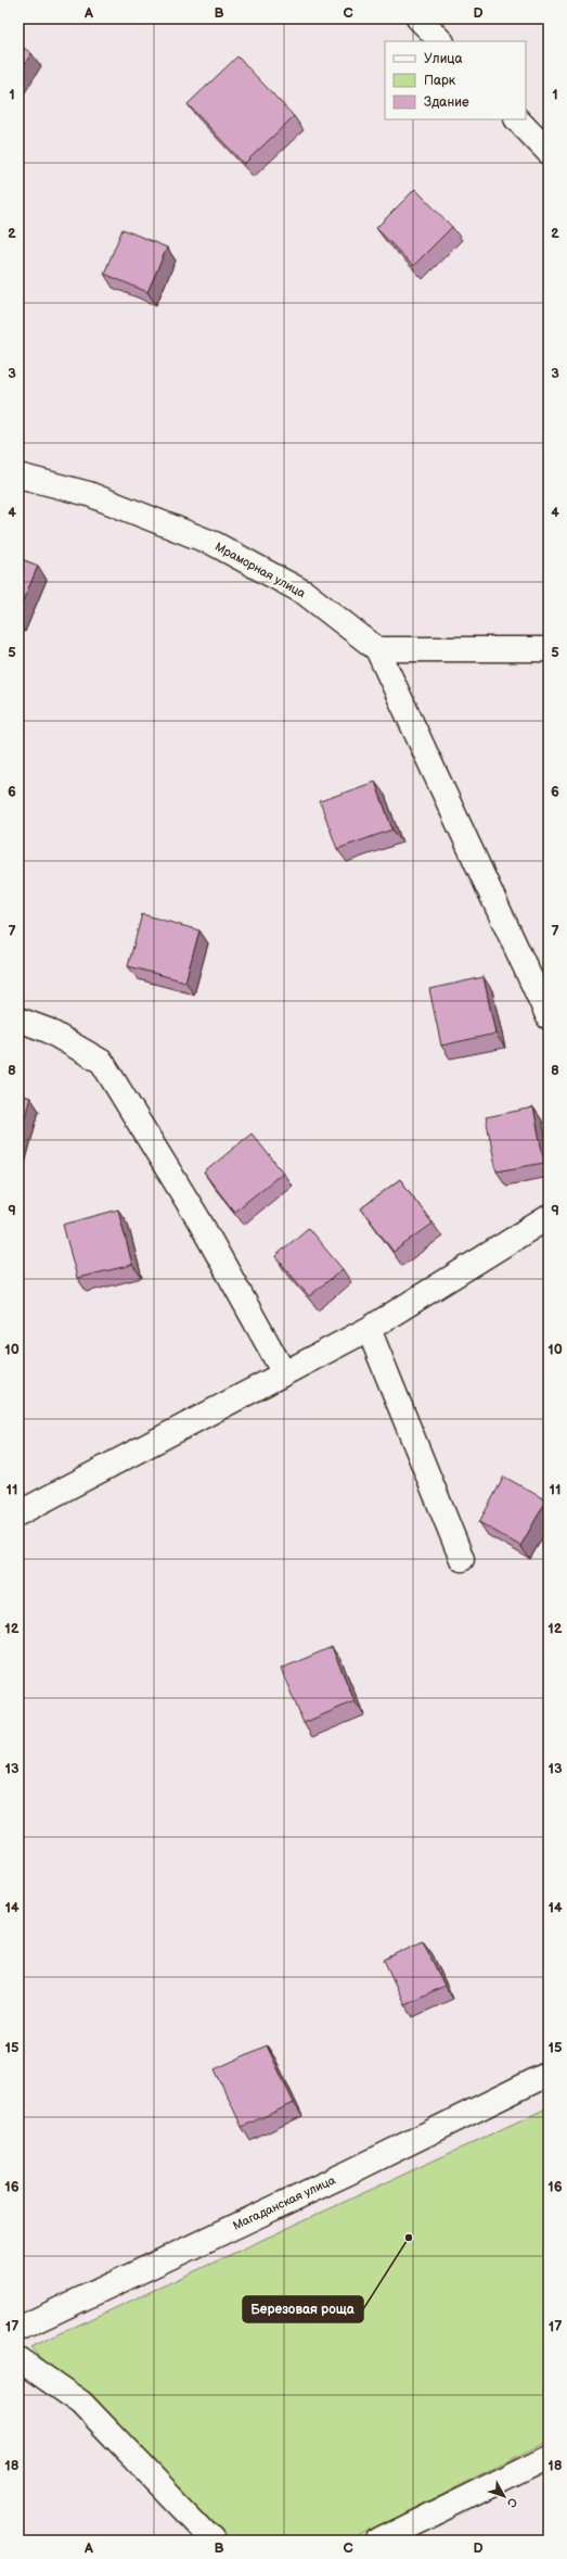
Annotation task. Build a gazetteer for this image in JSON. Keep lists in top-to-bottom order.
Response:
{
  "streets": {
    "street": ["Мраморная улица", "Магаданская улица"]
  },
  "places": ["Березовая роща"],
  "legend": ["Улица", "Парк", "Здание"],
  "north": "bottom right",
  "grid": {
    "columns": [
      "A",
      "B",
      "C",
      "D"
    ],
    "rows": [
      "1",
      "2",
      "3",
      "4",
      "5",
      "6",
      "7",
      "8",
      "9",
      "10",
      "11",
      "12",
      "13",
      "14",
      "15",
      "16",
      "17",
      "18"
    ]
  }
}
